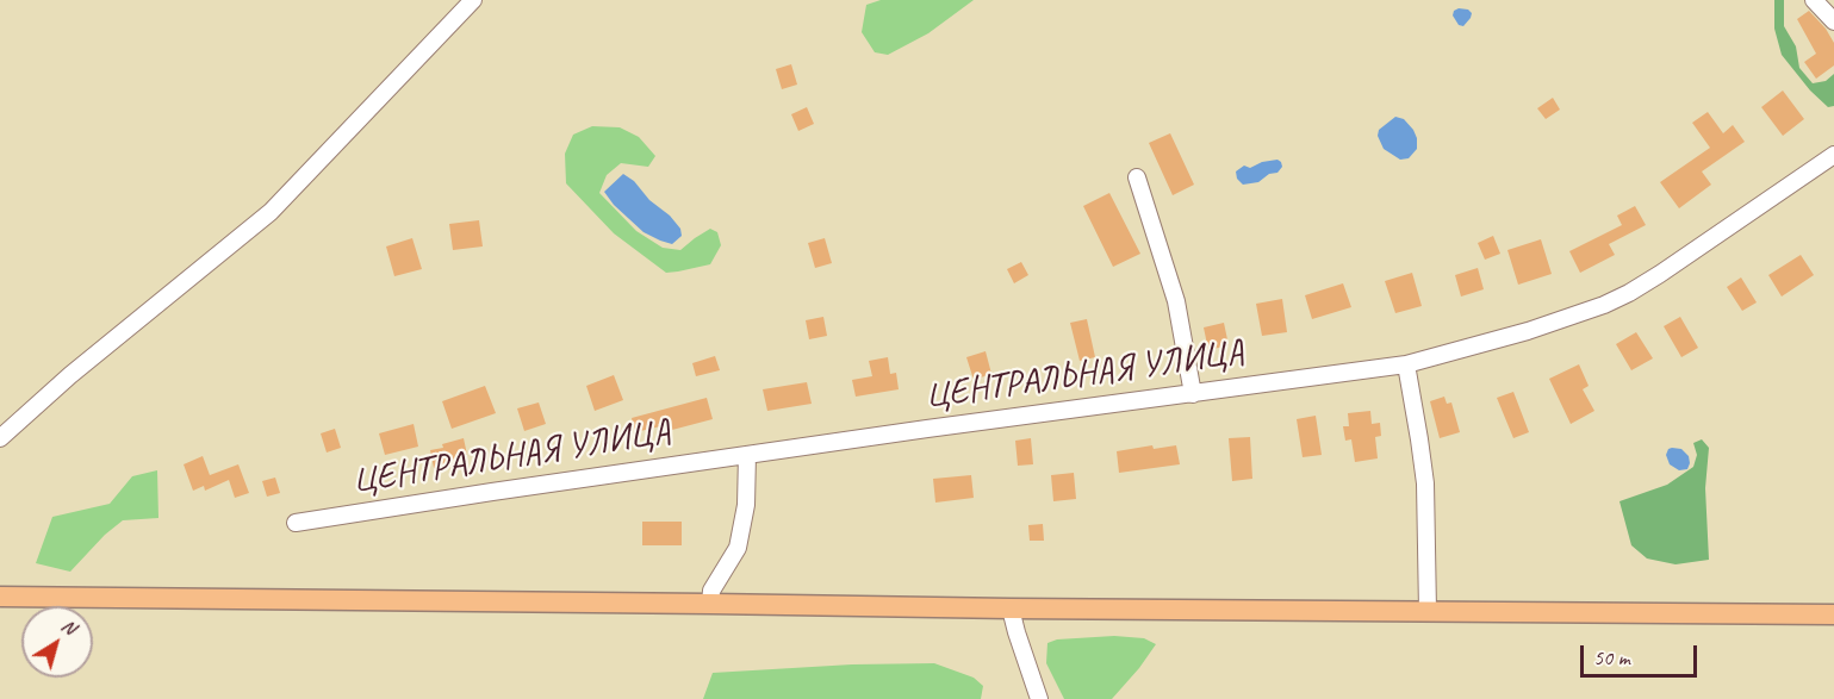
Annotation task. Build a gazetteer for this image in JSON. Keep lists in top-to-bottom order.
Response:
{
  "streets": {
    "street": ["ЦЕНТРАЛЬНАЯ УЛИЦА"]
  },
  "scale_bar": "50 m",
  "north": "top right"
}
